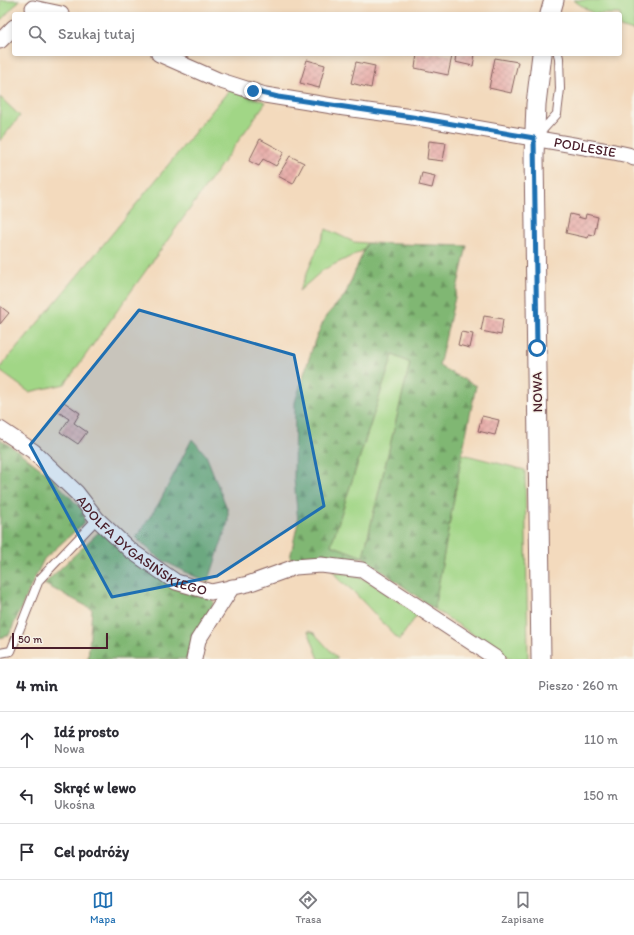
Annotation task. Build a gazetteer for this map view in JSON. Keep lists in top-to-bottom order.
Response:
{
  "streets": {
    "street": ["PODLESIE", "NOWA", "ADOLFA DYGASIŃSKIEGO"]
  },
  "crossings": [
    ["PODLESIE", "NOWA"]
  ],
  "scale_bar": "50 m",
  "page": {
    "search": "Szukaj tutaj",
    "scale": "50 m",
    "heading": ["4 min", "Pieszo · 260 m"],
    "list": [
      ["Idź prosto", "Nowa", "110 m"],
      ["Skręć w lewo", "Ukośna", "150 m"],
      "Cel podróży"
    ],
    "nav": ["Mapa", "Trasa", "Zapisane"]
  }
}
